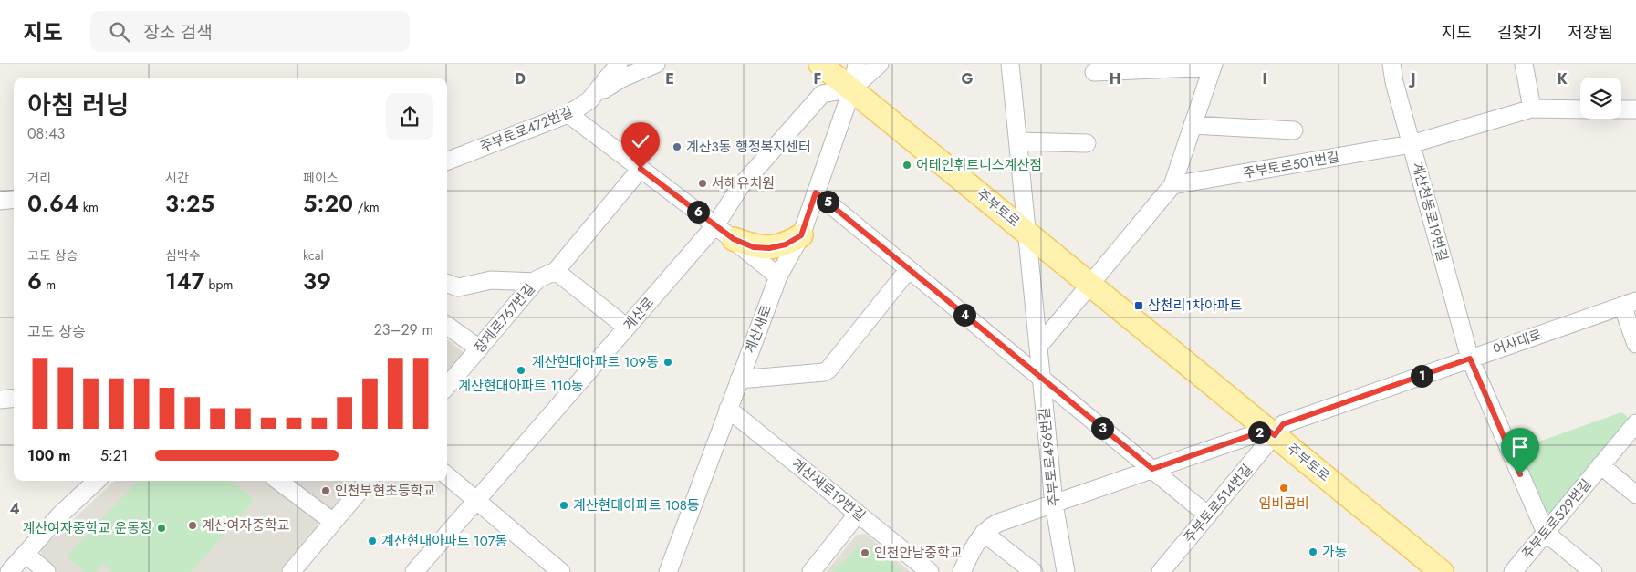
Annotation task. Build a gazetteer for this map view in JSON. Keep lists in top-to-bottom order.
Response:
{
  "streets": {
    "main road": ["주부토로"],
    "street": [
      "주부토로472번길",
      "주부토로501번길",
      "계산천동로19번길",
      "계산로",
      "장제로767번길",
      "계산새로",
      "어사대로",
      "주부토로496번길",
      "계산새로19번길",
      "주부토로514번길",
      "주부토로529번길"
    ]
  },
  "crossings": [
    ["주부토로501번길", "계산천동로19번길"],
    ["주부토로", "계산로"],
    ["주부토로", "계산새로"],
    ["주부토로", "어사대로"],
    ["주부토로", "주부토로496번길"],
    ["주부토로", "주부토로514번길"],
    ["계산천동로19번길", "어사대로"],
    ["계산천동로19번길", "주부토로529번길"],
    ["계산로", "계산새로"],
    ["계산새로", "계산새로19번길"],
    ["어사대로", "주부토로514번길"]
  ],
  "places": {
    "other": [
      "계산3동 행정복지센터",
      "어테인휘트니스계산점",
      "서해유치원",
      "계산현대아파트 109동",
      "계산현대아파트 110동",
      "임비곰비",
      "인천부현초등학교",
      "계산현대아파트 108동",
      "계산여자중학교",
      "계산여자중학교 운동장",
      "계산현대아파트 107동",
      "가동",
      "인천안남중학교"
    ],
    "transit": ["삼천리1차아파트"]
  },
  "page": {
    "header": "지도",
    "search": "장소 검색",
    "nav": ["지도", "길찾기", "저장됨"],
    "heading": ["아침 러닝", "08:43"],
    "stats": [
      ["거리", "0.64 km"],
      ["시간", "3:25"],
      ["페이스", "5:20 /km"],
      ["고도 상승", "6 m"],
      ["심박수", "147 bpm"],
      ["kcal", "39"]
    ],
    "pins": [
      "5",
      "6",
      "4",
      "1",
      "3",
      "2"
    ],
    "chart": ["고도 상승", "23–29 m"],
    "list": [
      {
        "name": "100 m",
        "note": "5:21"
      }
    ]
  },
  "grid": {
    "columns": [
      "D",
      "E",
      "F",
      "G",
      "H",
      "I",
      "J",
      "K"
    ],
    "rows": ["4"]
  }
}
